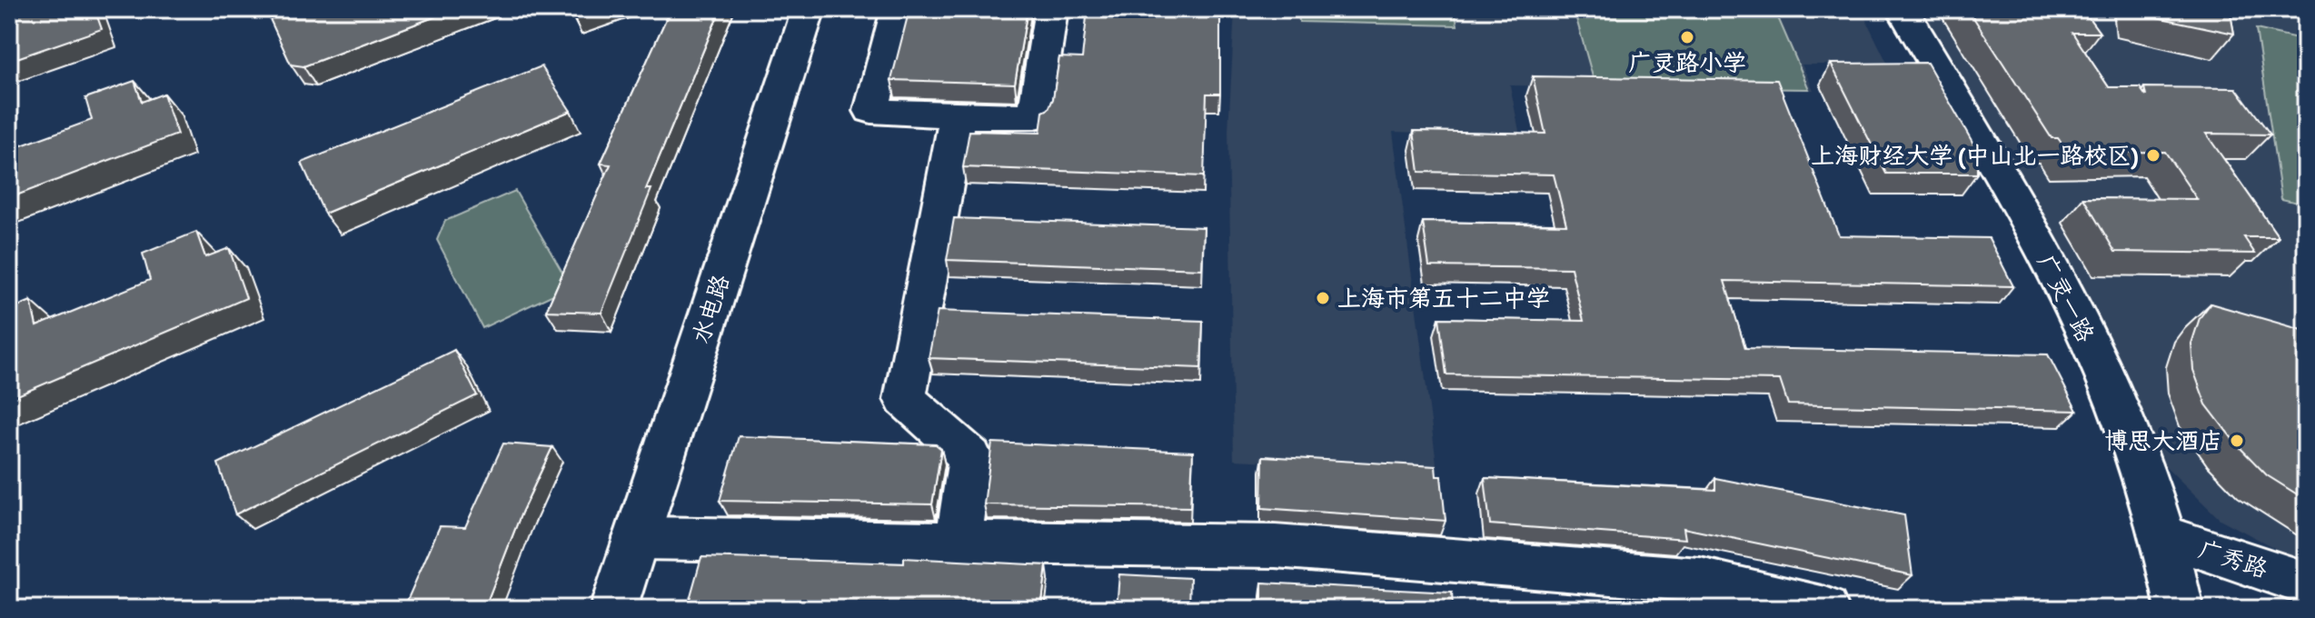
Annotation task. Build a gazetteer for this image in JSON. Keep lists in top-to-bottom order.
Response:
{
  "streets": {
    "street": ["广灵一路", "水电路", "广秀路"]
  },
  "crossings": [
    ["广灵一路", "广秀路"]
  ],
  "places": [
    "广灵路小学",
    "上海财经大学 (中山北一路校区)",
    "上海市第五十二中学",
    "博思大酒店"
  ]
}
